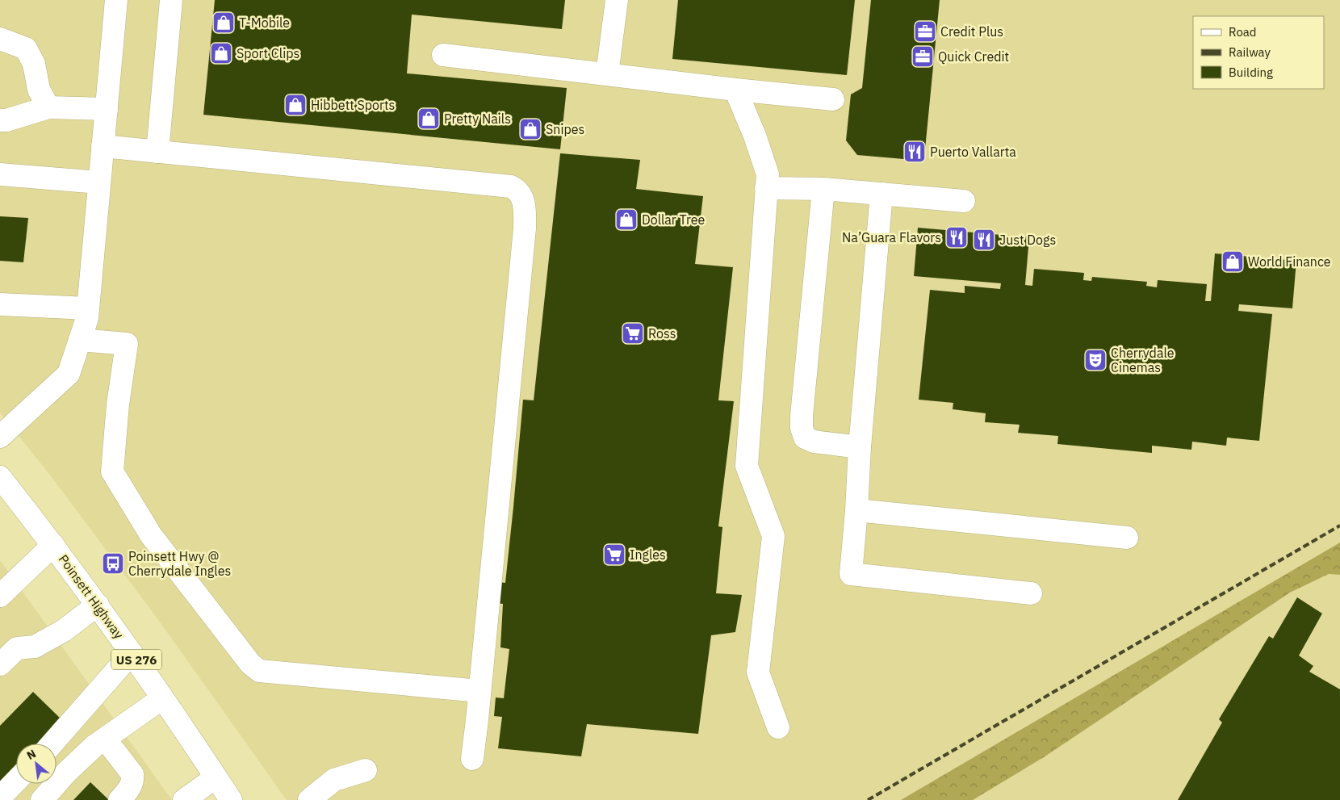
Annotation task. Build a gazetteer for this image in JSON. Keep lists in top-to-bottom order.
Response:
{
  "streets": {
    "main road": ["Poinsett Highway", "US 276"]
  },
  "places": {
    "shop": [
      "T-Mobile",
      "Sport Clips",
      "Hibbett Sports",
      "Pretty Nails",
      "Snipes",
      "Dollar Tree",
      "World Finance"
    ],
    "office": ["Credit Plus", "Quick Credit"],
    "restaurant": ["Puerto Vallarta", "Na’Guara Flavors", "Just Dogs"],
    "supermarket": ["Ross", "Ingles"],
    "theatre": ["Cherrydale Cinemas"],
    "bus stop": ["Poinsett Hwy @ Cherrydale Ingles"]
  },
  "legend": ["Road", "Railway", "Building"],
  "north": "top left"
}
